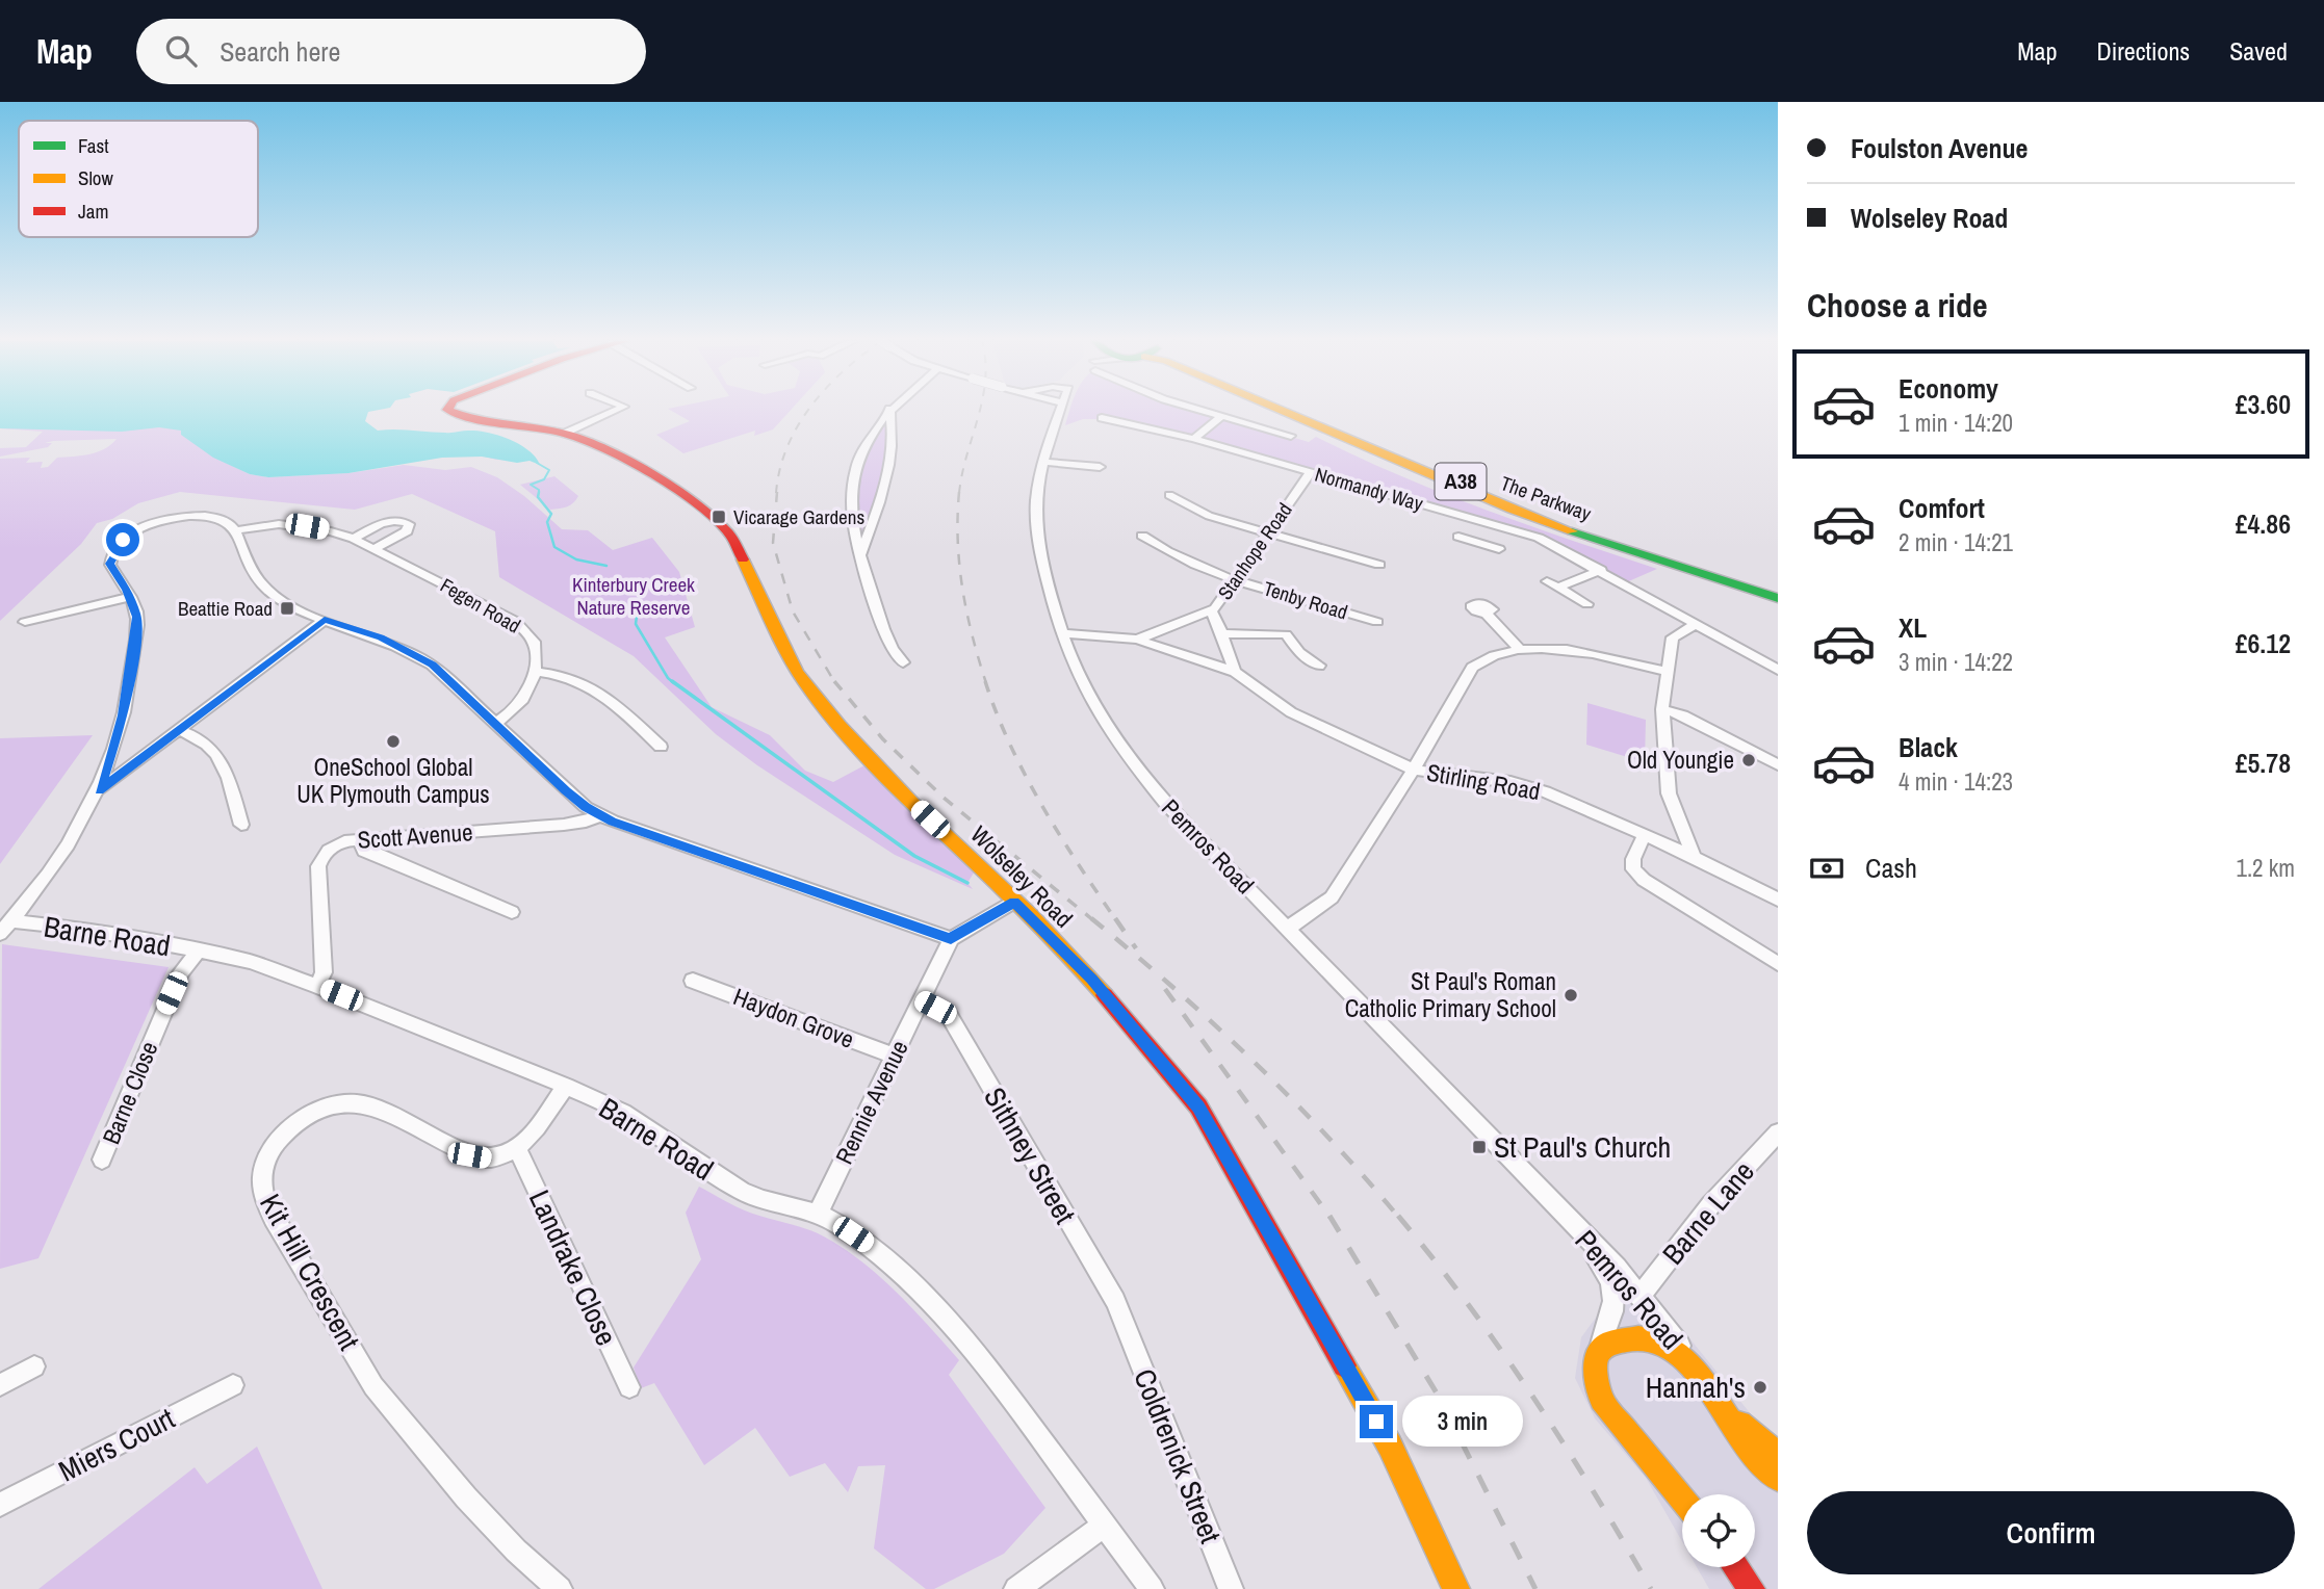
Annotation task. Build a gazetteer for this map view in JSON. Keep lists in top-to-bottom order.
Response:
{
  "streets": {
    "main road": [
      "A38",
      "The Parkway",
      "Pemros Road",
      "Wolseley Road"
    ],
    "street": [
      "Normandy Way",
      "Stanhope Road",
      "Tenby Road",
      "Fegen Road",
      "Stirling Road",
      "Scott Avenue",
      "Barne Road",
      "Haydon Grove",
      "Barne Close",
      "Rennie Avenue",
      "Sithney Street",
      "Barne Lane",
      "Landrake Close",
      "Kit Hill Crescent",
      "Miers Court",
      "Coldrenick Street"
    ]
  },
  "crossings": [
    ["Normandy Way", "Stanhope Road"],
    ["Stanhope Road", "Tenby Road"],
    ["Stanhope Road", "Stirling Road"],
    ["Stanhope Road", "Pemros Road"],
    ["Scott Avenue", "Barne Road"],
    ["Pemros Road", "Barne Lane"],
    ["Barne Road", "Barne Close"],
    ["Barne Road", "Rennie Avenue"],
    ["Haydon Grove", "Rennie Avenue"],
    ["Rennie Avenue", "Sithney Street"],
    ["Sithney Street", "Coldrenick Street"],
    ["Landrake Close", "Kit Hill Crescent"]
  ],
  "parks": ["Kinterbury Creek Nature Reserve"],
  "places": {
    "transit": ["Vicarage Gardens", "Beattie Road", "St Paul's Church"],
    "other": [
      "OneSchool Global UK Plymouth Campus",
      "Old Youngie",
      "St Paul's Roman Catholic Primary School",
      "Hannah's"
    ]
  },
  "legend": ["Fast", "Slow", "Jam"],
  "page": {
    "header": "Map",
    "search": "Search here",
    "nav": ["Map", "Directions", "Saved"],
    "banner": ["Foulston Avenue", "Wolseley Road"],
    "heading": "Choose a ride",
    "list": [
      {
        "name": "Economy",
        "note": "1 min · 14:20",
        "value": "£3.60"
      },
      {
        "name": "Comfort",
        "note": "2 min · 14:21",
        "value": "£4.86"
      },
      {
        "name": "XL",
        "note": "3 min · 14:22",
        "value": "£6.12"
      },
      {
        "name": "Black",
        "note": "4 min · 14:23",
        "value": "£5.78"
      }
    ],
    "pay": ["Cash", "1.2 km"],
    "bubble": "3 min",
    "buttons": "Confirm"
  }
}
